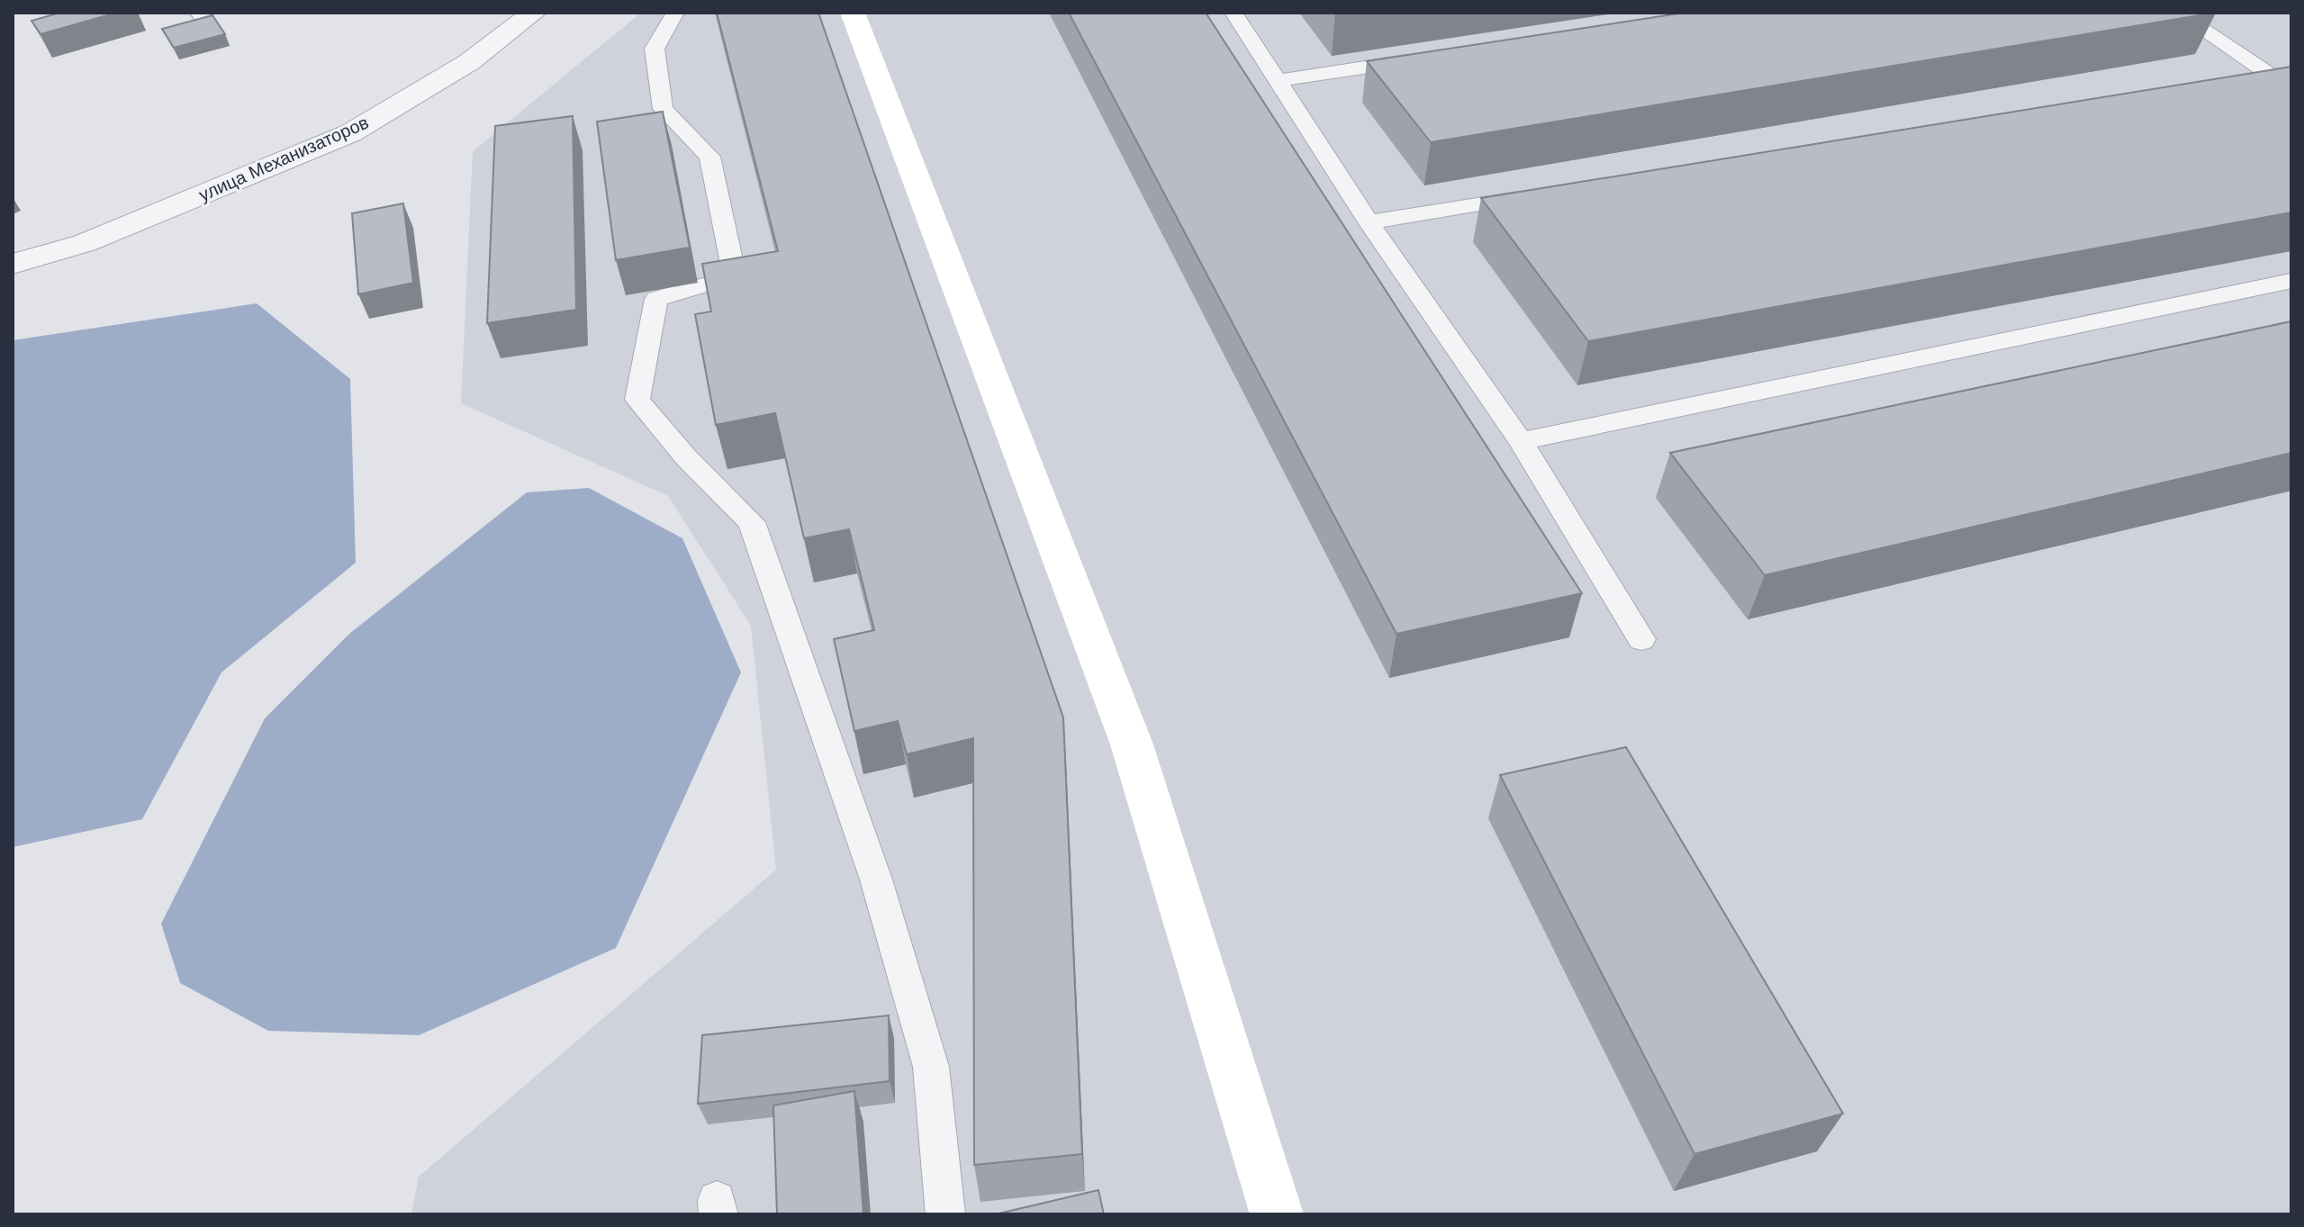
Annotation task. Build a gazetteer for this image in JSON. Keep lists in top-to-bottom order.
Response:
{
  "streets": {
    "street": ["улица Механизаторов"]
  }
}
